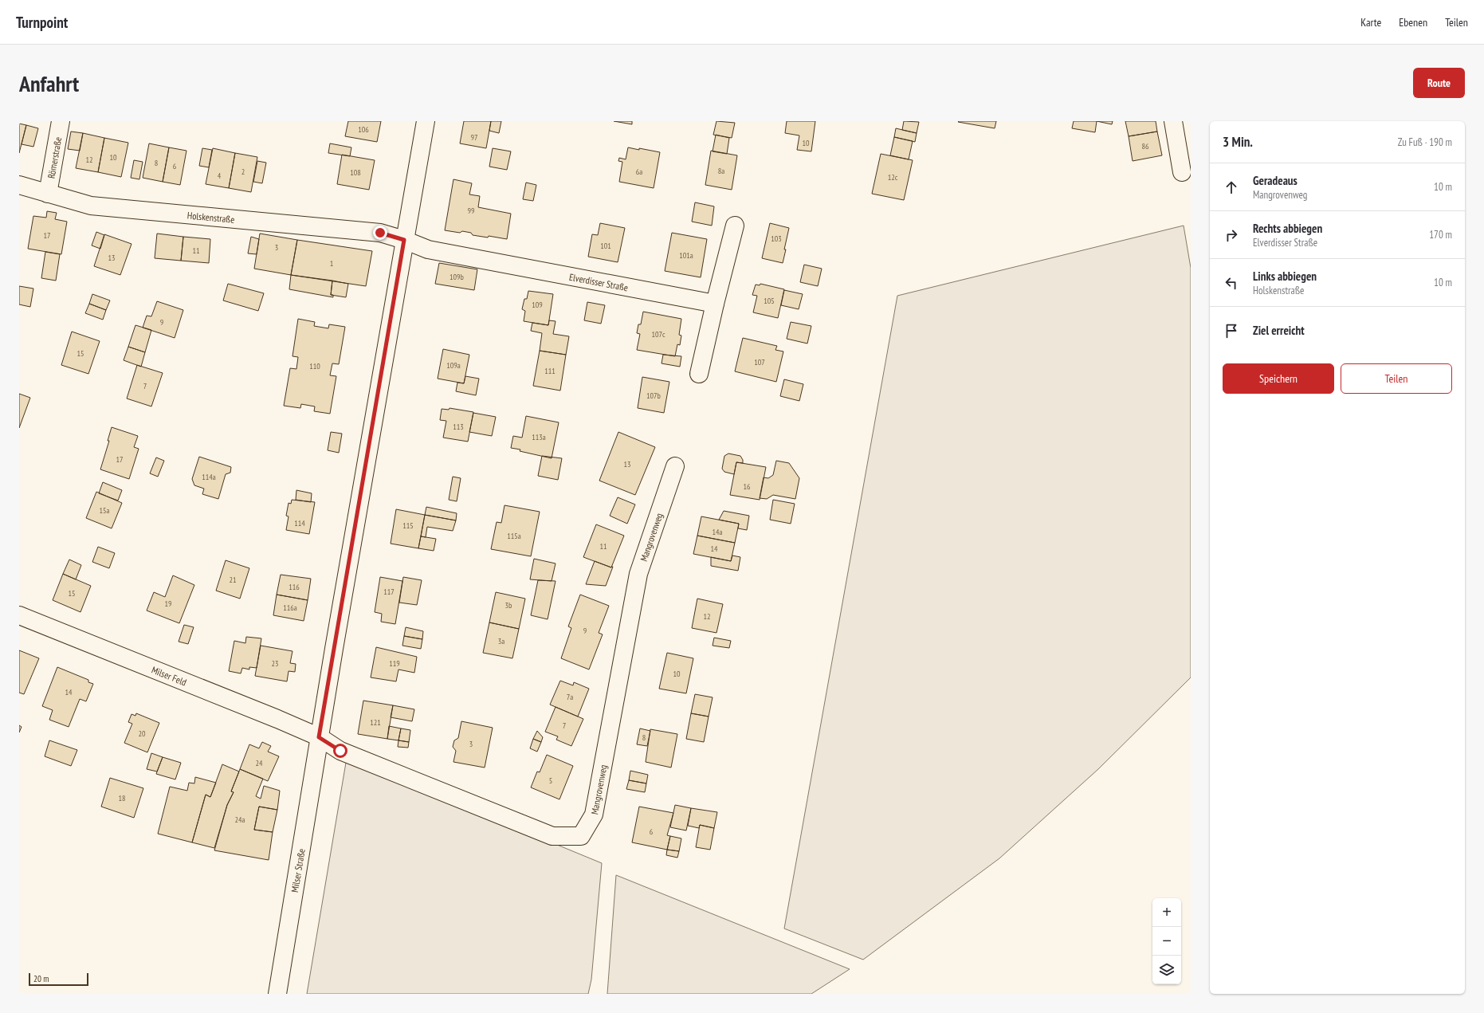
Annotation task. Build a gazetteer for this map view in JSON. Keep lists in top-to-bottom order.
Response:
{
  "streets": {
    "street": [
      "Römerstraße",
      "Holskenstraße",
      "Elverdisser Straße",
      "Mangrovenweg",
      "Milser Feld",
      "Milser Straße"
    ]
  },
  "crossings": [
    ["Römerstraße", "Holskenstraße"],
    ["Holskenstraße", "Elverdisser Straße"],
    ["Mangrovenweg", "Milser Feld"],
    ["Mangrovenweg", "Milser Straße"],
    ["Milser Feld", "Milser Straße"]
  ],
  "house_numbers": [
    "106",
    "97",
    "10",
    "86",
    "10",
    "12",
    "8",
    "6",
    "8a",
    "2",
    "6a",
    "108",
    "4",
    "12c",
    "99",
    "17",
    "103",
    "101",
    "3",
    "11",
    "101a",
    "13",
    "1",
    "109b",
    "105",
    "109",
    "9",
    "107c",
    "15",
    "107",
    "109a",
    "110",
    "111",
    "7",
    "107b",
    "113",
    "113a",
    "17",
    "13",
    "114a",
    "16",
    "15a",
    "114",
    "115",
    "14a",
    "115a",
    "11",
    "14",
    "21",
    "116",
    "117",
    "15",
    "19",
    "3b",
    "116a",
    "12",
    "9",
    "3a",
    "23",
    "119",
    "10",
    "14",
    "7a",
    "121",
    "7",
    "20",
    "8",
    "3",
    "24",
    "5",
    "18",
    "24a",
    "6"
  ],
  "scale_bar": "20 m",
  "page": {
    "header": "Turnpoint",
    "nav": ["Karte", "Ebenen", "Teilen"],
    "buttons": [
      "Route",
      ["Speichern", "Teilen"]
    ],
    "title": "Anfahrt",
    "heading": ["3 Min.", "Zu Fuß · 190 m"],
    "list": [
      ["Geradeaus", "Mangrovenweg", "10 m"],
      ["Rechts abbiegen", "Elverdisser Straße", "170 m"],
      ["Links abbiegen", "Holskenstraße", "10 m"],
      "Ziel erreicht"
    ],
    "map_buttons": ["+", "−"],
    "scale": "20 m"
  }
}
